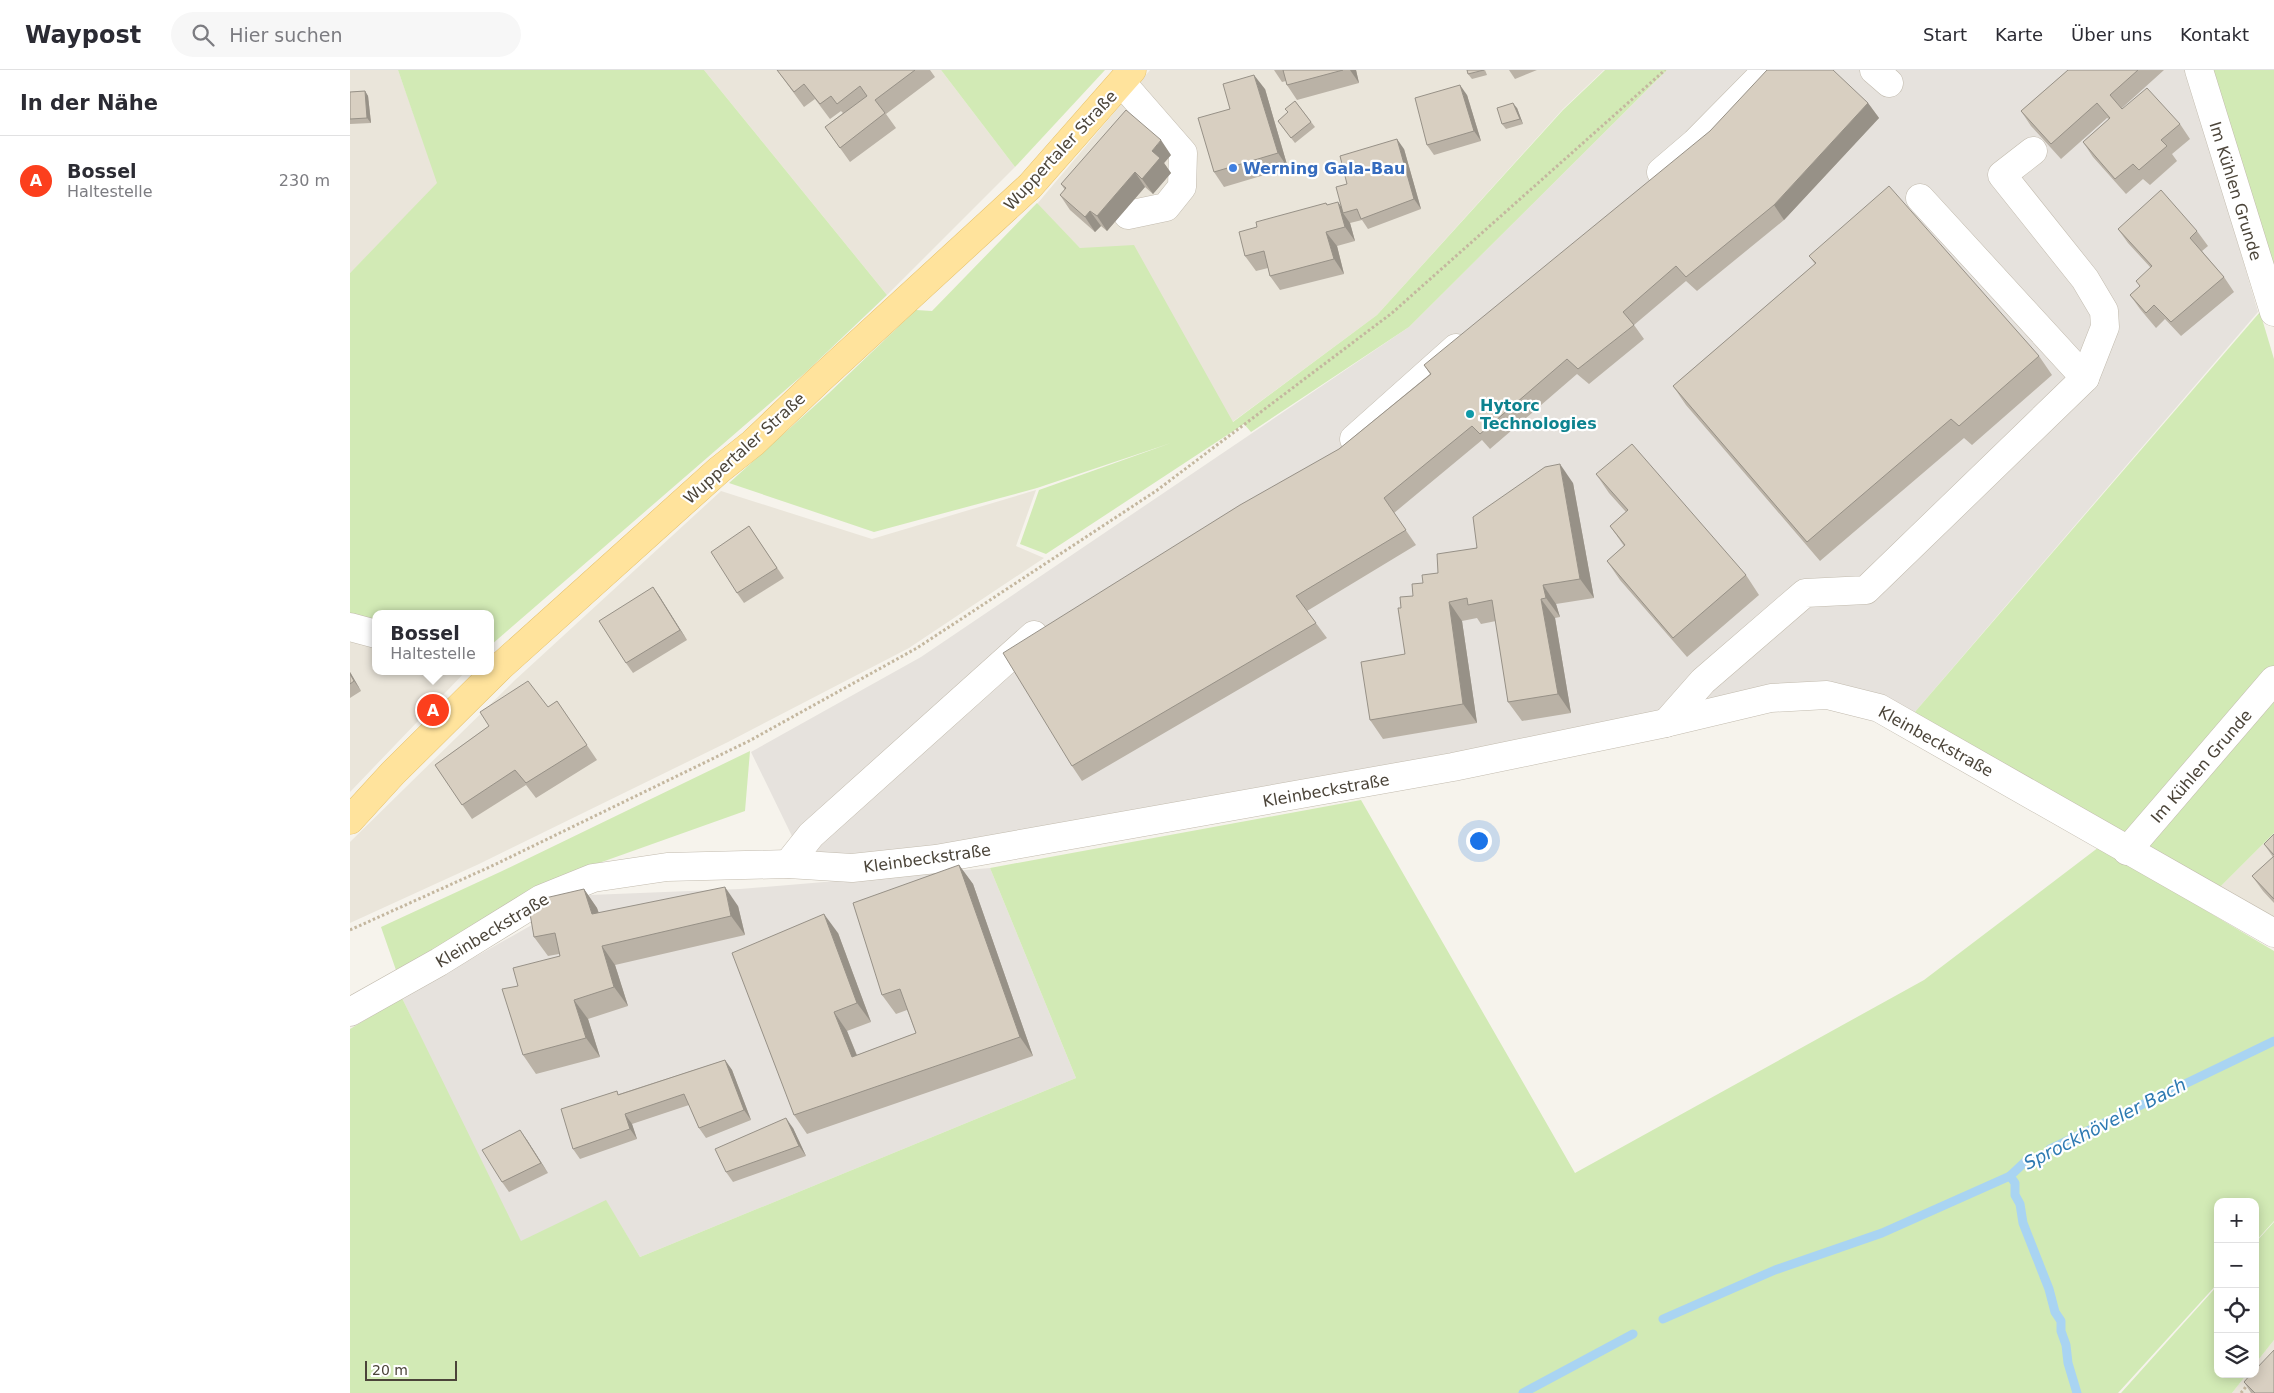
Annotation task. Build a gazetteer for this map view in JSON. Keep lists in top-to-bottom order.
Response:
{
  "streets": {
    "main road": ["Wuppertaler Straße"],
    "street": ["Im Kühlen Grunde", "Kleinbeckstraße"]
  },
  "crossings": [
    ["Im Kühlen Grunde", "Kleinbeckstraße"]
  ],
  "water": ["Sprockhöveler Bach"],
  "places": ["Werning Gala-Bau", "Hytorc Technologies"],
  "scale_bar": "20 m",
  "page": {
    "header": "Waypost",
    "search": "Hier suchen",
    "nav": [
      "Start",
      "Karte",
      "Über uns",
      "Kontakt"
    ],
    "heading": "In der Nähe",
    "list": [
      {
        "mark": "A",
        "name": "Bossel",
        "note": "Haltestelle",
        "value": "230 m"
      }
    ],
    "popup": ["Bossel", "Haltestelle"],
    "pins": "A",
    "map_buttons": ["+", "−"],
    "scale": "20 m"
  }
}
